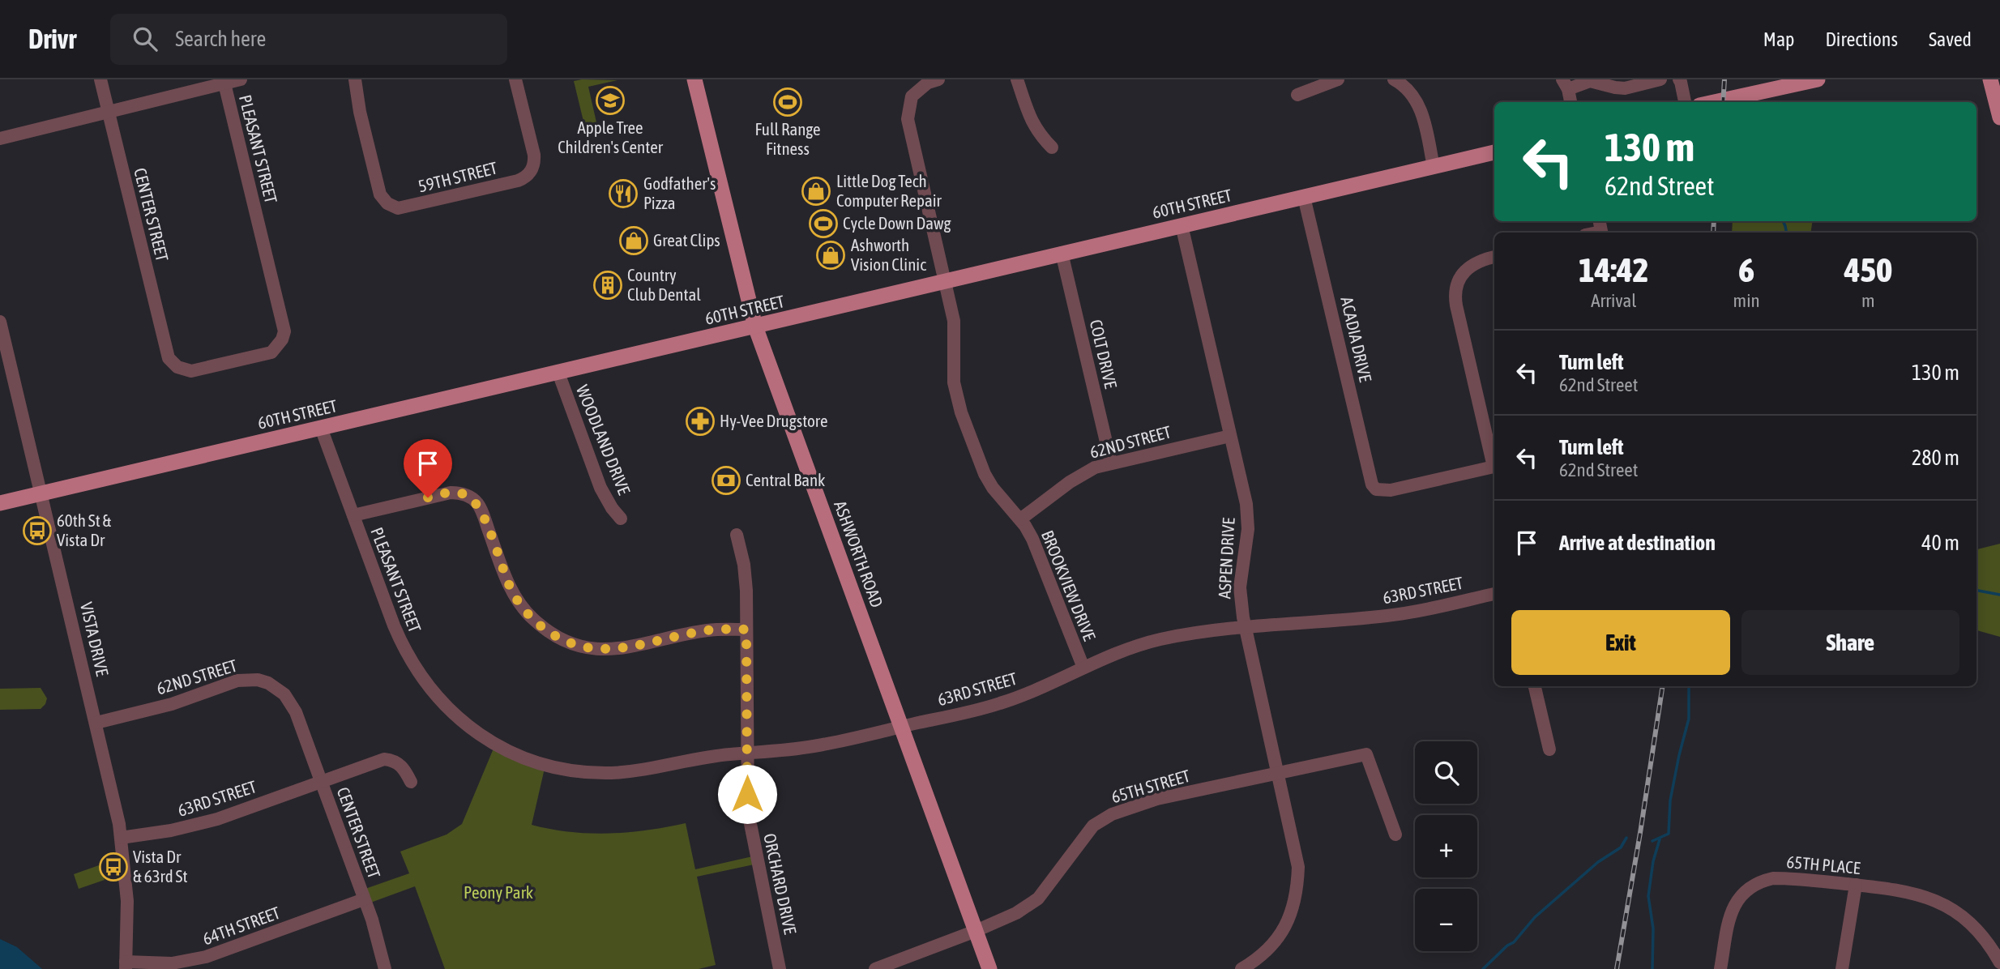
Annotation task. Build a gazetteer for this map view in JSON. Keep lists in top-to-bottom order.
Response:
{
  "streets": {
    "main road": ["60TH STREET", "ASHWORTH ROAD"],
    "street": [
      "PLEASANT STREET",
      "59TH STREET",
      "CENTER STREET",
      "ACADIA DRIVE",
      "COLT DRIVE",
      "WOODLAND DRIVE",
      "62ND STREET",
      "ASPEN DRIVE",
      "BROOKVIEW DRIVE",
      "63RD STREET",
      "VISTA DRIVE",
      "65TH STREET",
      "65TH PLACE",
      "ORCHARD DRIVE",
      "64TH STREET"
    ]
  },
  "crossings": [
    ["PLEASANT STREET", "60TH STREET"],
    ["PLEASANT STREET", "CENTER STREET"],
    ["PLEASANT STREET", "63RD STREET"],
    ["60TH STREET", "ACADIA DRIVE"],
    ["60TH STREET", "COLT DRIVE"],
    ["60TH STREET", "WOODLAND DRIVE"],
    ["60TH STREET", "ASHWORTH ROAD"],
    ["60TH STREET", "ASPEN DRIVE"],
    ["60TH STREET", "BROOKVIEW DRIVE"],
    ["60TH STREET", "VISTA DRIVE"],
    ["CENTER STREET", "62ND STREET"],
    ["CENTER STREET", "63RD STREET"],
    ["CENTER STREET", "64TH STREET"],
    ["COLT DRIVE", "62ND STREET"],
    ["62ND STREET", "ASPEN DRIVE"],
    ["62ND STREET", "BROOKVIEW DRIVE"],
    ["62ND STREET", "VISTA DRIVE"],
    ["ASHWORTH ROAD", "63RD STREET"],
    ["ASHWORTH ROAD", "65TH STREET"],
    ["ASPEN DRIVE", "63RD STREET"],
    ["ASPEN DRIVE", "65TH STREET"],
    ["BROOKVIEW DRIVE", "63RD STREET"],
    ["63RD STREET", "VISTA DRIVE"],
    ["63RD STREET", "ORCHARD DRIVE"],
    ["VISTA DRIVE", "64TH STREET"]
  ],
  "parks": ["Peony Park"],
  "places": {
    "school or university": ["Apple Tree Children's Center"],
    "sports": ["Full Range Fitness", "Cycle Down Dawg"],
    "shop": ["Little Dog Tech Computer Repair", "Great Clips", "Ashworth Vision Clinic"],
    "restaurant": ["Godfather's Pizza"],
    "building": ["Country Club Dental"],
    "pharmacy": ["Hy-Vee Drugstore"],
    "bank": ["Central Bank"],
    "bus stop": ["60th St & Vista Dr", "Vista Dr & 63rd St"]
  },
  "page": {
    "header": "Drivr",
    "search": "Search here",
    "nav": ["Map", "Directions", "Saved"],
    "turn": ["130 m", "62nd Street"],
    "eta": [
      "14:42",
      "Arrival",
      "6",
      "min",
      "450",
      "m"
    ],
    "list": [
      {
        "name": "Turn left",
        "note": "62nd Street",
        "value": "130 m"
      },
      {
        "name": "Turn left",
        "note": "62nd Street",
        "value": "280 m"
      },
      {
        "name": "Arrive at destination",
        "value": "40 m"
      }
    ],
    "buttons": ["Exit", "Share"],
    "map_buttons": ["+", "−"]
  }
}
